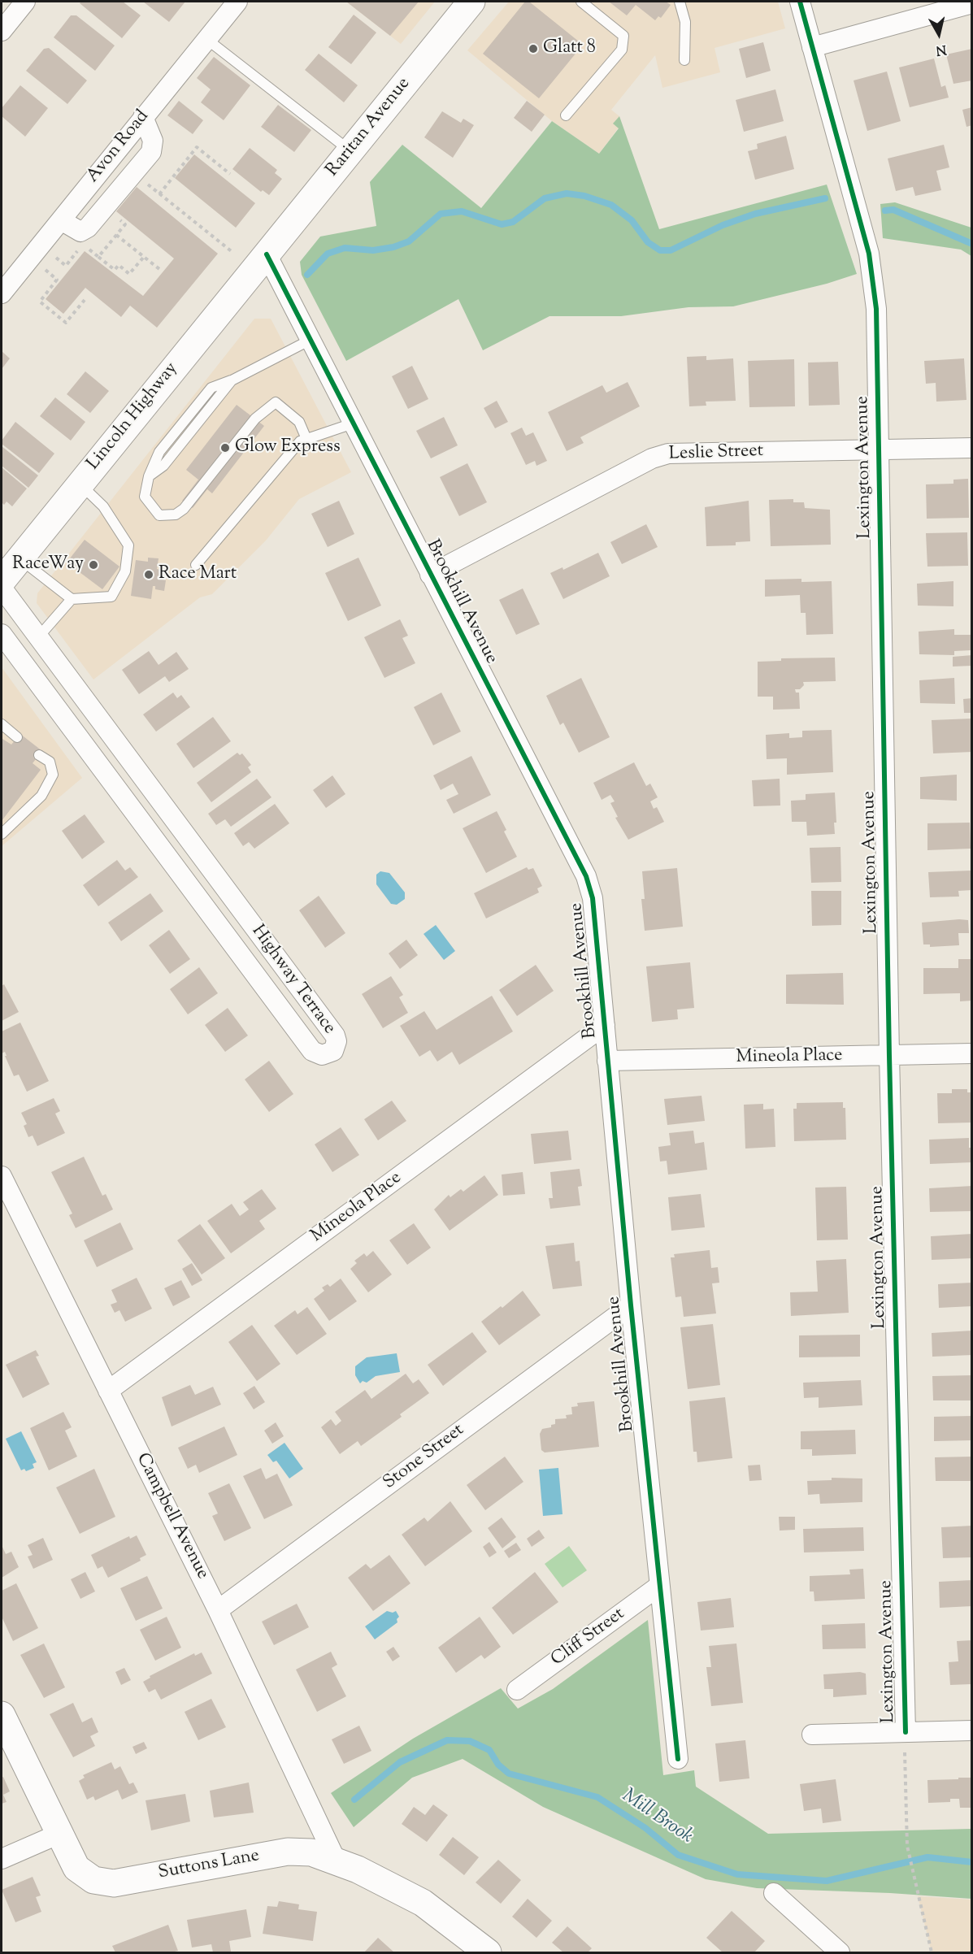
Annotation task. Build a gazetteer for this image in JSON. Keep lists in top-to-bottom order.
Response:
{
  "streets": {
    "main road": ["Raritan Avenue", "Lincoln Highway", "Suttons Lane"],
    "street": [
      "Avon Road",
      "Leslie Street",
      "Lexington Avenue",
      "Brookhill Avenue",
      "Highway Terrace",
      "Mineola Place",
      "Stone Street",
      "Campbell Avenue",
      "Cliff Street"
    ]
  },
  "crossings": [
    ["Raritan Avenue", "Lincoln Highway"],
    ["Raritan Avenue", "Brookhill Avenue"],
    ["Lincoln Highway", "Brookhill Avenue"],
    ["Leslie Street", "Lexington Avenue"],
    ["Leslie Street", "Brookhill Avenue"],
    ["Lexington Avenue", "Mineola Place"],
    ["Brookhill Avenue", "Mineola Place"],
    ["Brookhill Avenue", "Stone Street"],
    ["Brookhill Avenue", "Cliff Street"],
    ["Mineola Place", "Campbell Avenue"],
    ["Stone Street", "Campbell Avenue"],
    ["Campbell Avenue", "Suttons Lane"]
  ],
  "water": ["Mill Brook"],
  "places": [
    "Glatt 8",
    "Glow Express",
    "RaceWay",
    "Race Mart"
  ],
  "north": "bottom"
}
